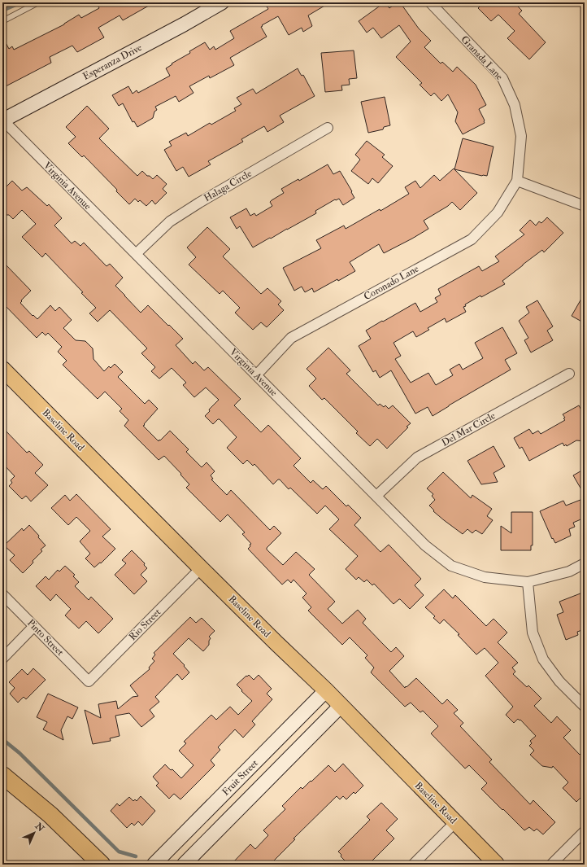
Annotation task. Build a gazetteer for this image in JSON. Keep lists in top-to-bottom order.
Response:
{
  "streets": {
    "main road": ["Esperanza Drive", "Baseline Road", "Fruit Street"],
    "street": [
      "Granada Lane",
      "Virginia Avenue",
      "Halaga Circle",
      "Coronado Lane",
      "Del Mar Circle",
      "Rio Street",
      "Pinto Street"
    ]
  },
  "crossings": [
    ["Granada Lane", "Coronado Lane"],
    ["Esperanza Drive", "Virginia Avenue"],
    ["Virginia Avenue", "Halaga Circle"],
    ["Virginia Avenue", "Coronado Lane"],
    ["Virginia Avenue", "Del Mar Circle"],
    ["Baseline Road", "Rio Street"],
    ["Baseline Road", "Fruit Street"],
    ["Rio Street", "Pinto Street"]
  ],
  "north": "top right"
}
